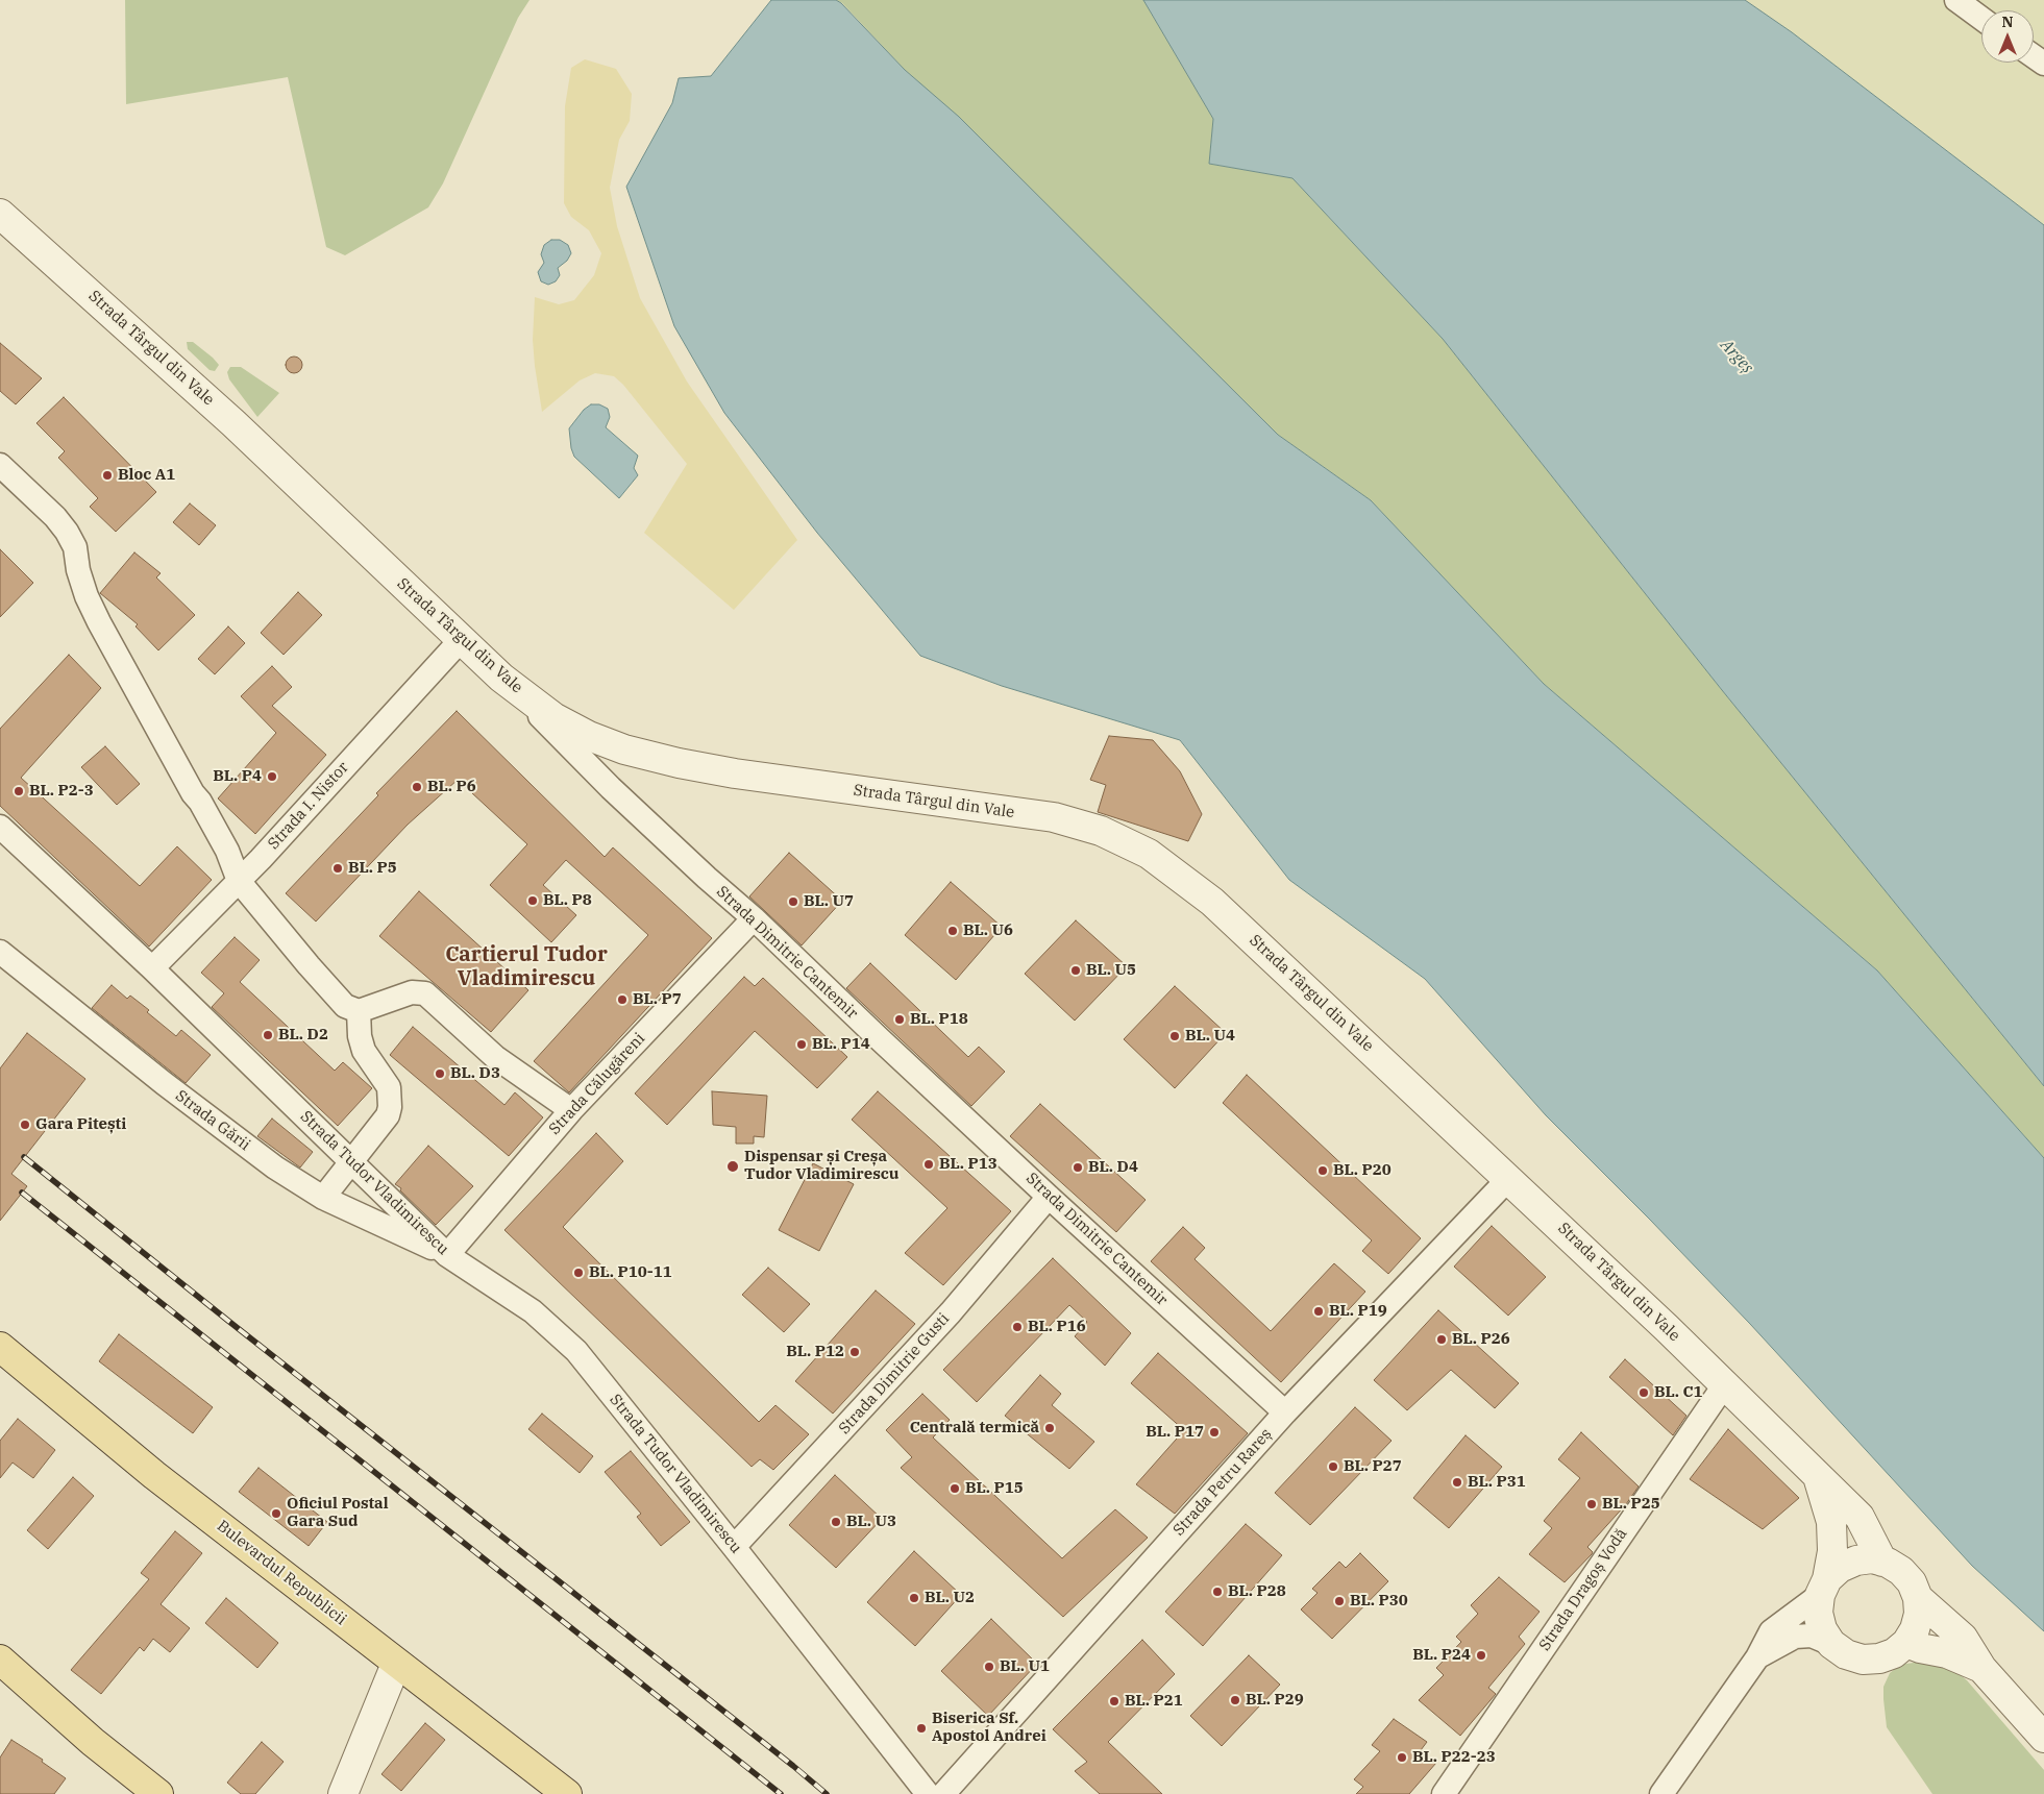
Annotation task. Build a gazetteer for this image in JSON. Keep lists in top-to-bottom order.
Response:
{
  "streets": {
    "main road": ["Bulevardul Republicii"],
    "street": [
      "Strada Târgul din Vale",
      "Strada I. Nistor",
      "Strada Dimitrie Cantemir",
      "Strada Călugăreni",
      "Strada Gării",
      "Strada Tudor Vladimirescu",
      "Strada Dimitrie Gusti",
      "Strada Petru Rareș",
      "Strada Dragoș Vodă"
    ]
  },
  "crossings": [
    ["Strada Târgul din Vale", "Strada I. Nistor"],
    ["Strada Târgul din Vale", "Strada Dimitrie Cantemir"],
    ["Strada Târgul din Vale", "Strada Petru Rareș"],
    ["Strada Târgul din Vale", "Strada Dragoș Vodă"],
    ["Strada I. Nistor", "Strada Tudor Vladimirescu"],
    ["Strada Dimitrie Cantemir", "Strada Călugăreni"],
    ["Strada Dimitrie Cantemir", "Strada Dimitrie Gusti"],
    ["Strada Dimitrie Cantemir", "Strada Petru Rareș"],
    ["Strada Călugăreni", "Strada Gării"],
    ["Strada Călugăreni", "Strada Tudor Vladimirescu"],
    ["Strada Gării", "Strada Tudor Vladimirescu"],
    ["Strada Tudor Vladimirescu", "Strada Dimitrie Gusti"]
  ],
  "districts": ["Cartierul Tudor Vladimirescu"],
  "water": ["Argeș"],
  "places": [
    "Bloc A1",
    "BL. P4",
    "BL. P6",
    "BL. P2-3",
    "BL. P5",
    "BL. P8",
    "BL. U7",
    "BL. U6",
    "BL. U5",
    "BL. P7",
    "BL. P18",
    "BL. D2",
    "BL. U4",
    "BL. P14",
    "BL. D3",
    "Gara Pitești",
    "BL. P13",
    "Dispensar și Creșa Tudor Vladimirescu",
    "BL. D4",
    "BL. P20",
    "BL. P10-11",
    "BL. P19",
    "BL. P16",
    "BL. P26",
    "BL. P12",
    "BL. C1",
    "Centrală termică",
    "BL. P17",
    "BL. P27",
    "BL. P31",
    "BL. P15",
    "BL. P25",
    "Oficiul Postal Gara Sud",
    "BL. U3",
    "BL. P28",
    "BL. U2",
    "BL. P30",
    "BL. P24",
    "BL. U1",
    "BL. P29",
    "BL. P21",
    "Biserica Sf. Apostol Andrei",
    "BL. P22-23"
  ],
  "north": "top"
}
